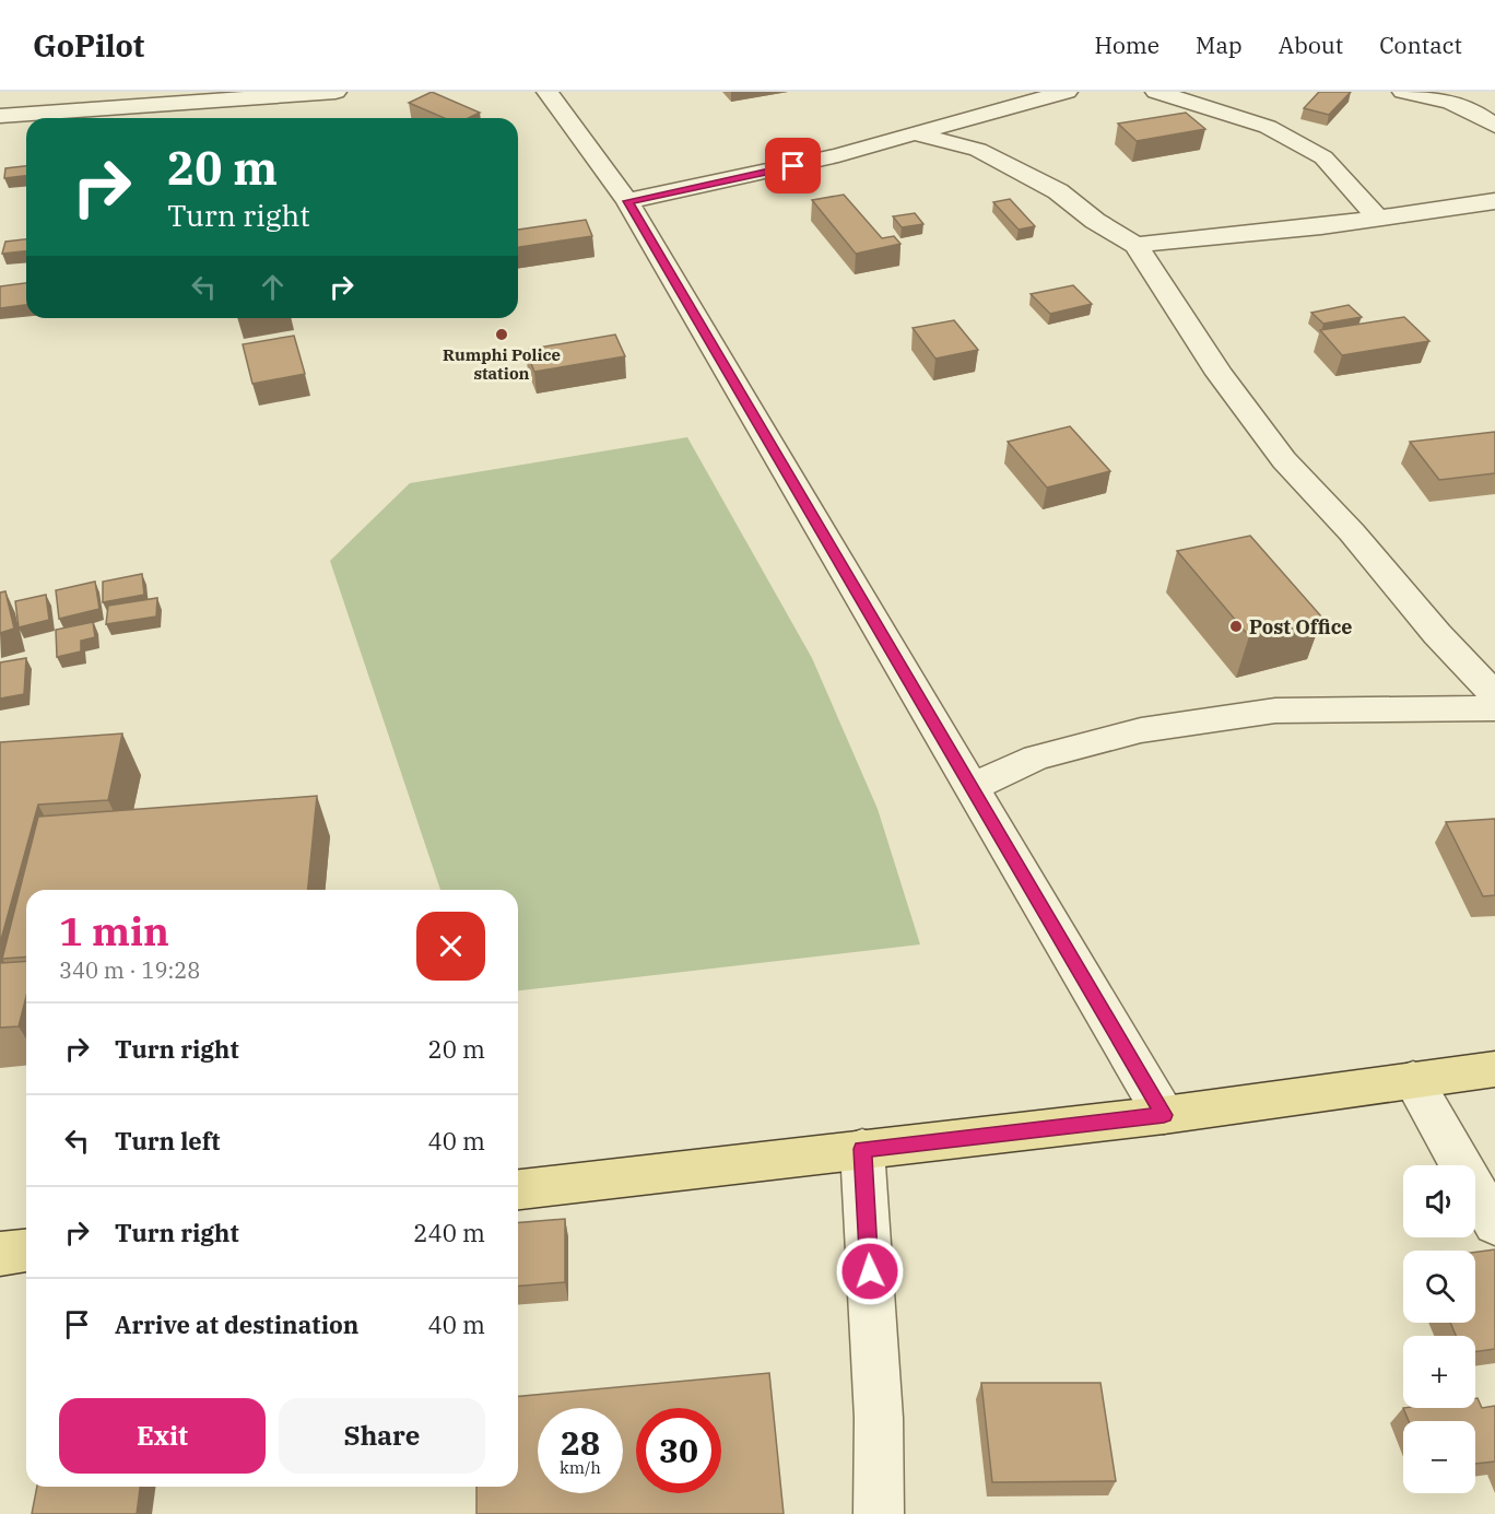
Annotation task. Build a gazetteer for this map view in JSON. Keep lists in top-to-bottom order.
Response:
{
  "places": ["Rumphi Police station", "Post Office"],
  "page": {
    "header": "GoPilot",
    "nav": [
      "Home",
      "Map",
      "About",
      "Contact"
    ],
    "turn": ["20 m", "Turn right"],
    "heading": ["1 min", "340 m · 19:28"],
    "list": [
      {
        "name": "Turn right",
        "value": "20 m"
      },
      {
        "name": "Turn left",
        "value": "40 m"
      },
      {
        "name": "Turn right",
        "value": "240 m"
      },
      {
        "name": "Arrive at destination",
        "value": "40 m"
      }
    ],
    "map_buttons": ["+", "−"],
    "buttons": ["Exit", "Share"],
    "speed": "28 km/h",
    "limit": "30"
  }
}
